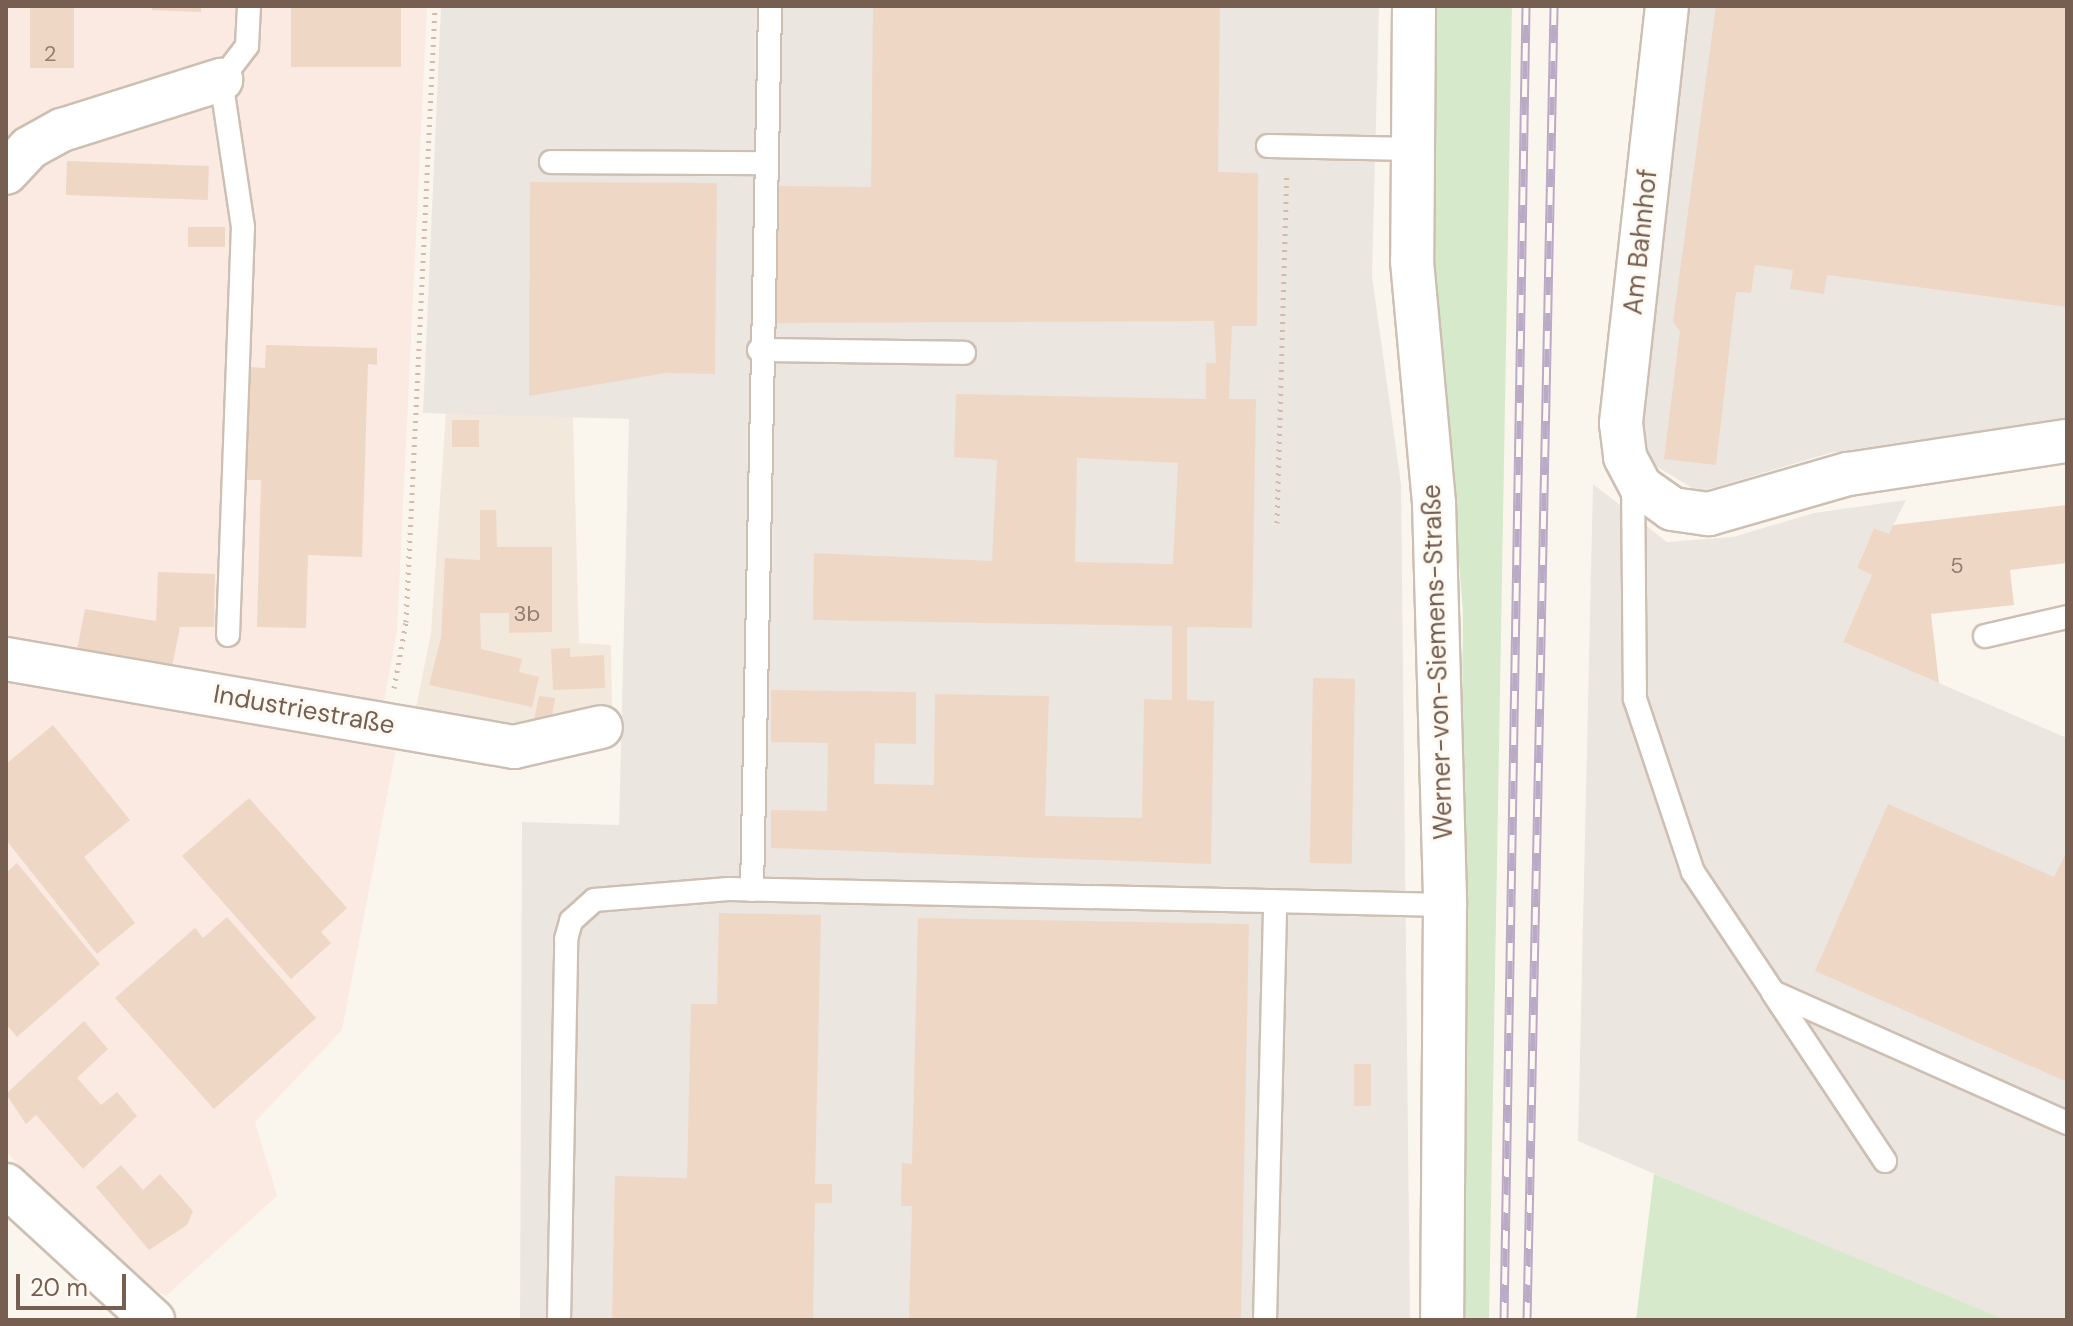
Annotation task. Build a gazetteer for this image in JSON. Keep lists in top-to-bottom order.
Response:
{
  "streets": {
    "street": ["Am Bahnhof", "Werner-von-Siemens-Straße", "Industriestraße"]
  },
  "house_numbers": ["2", "5", "3b"],
  "scale_bar": "20 m"
}
